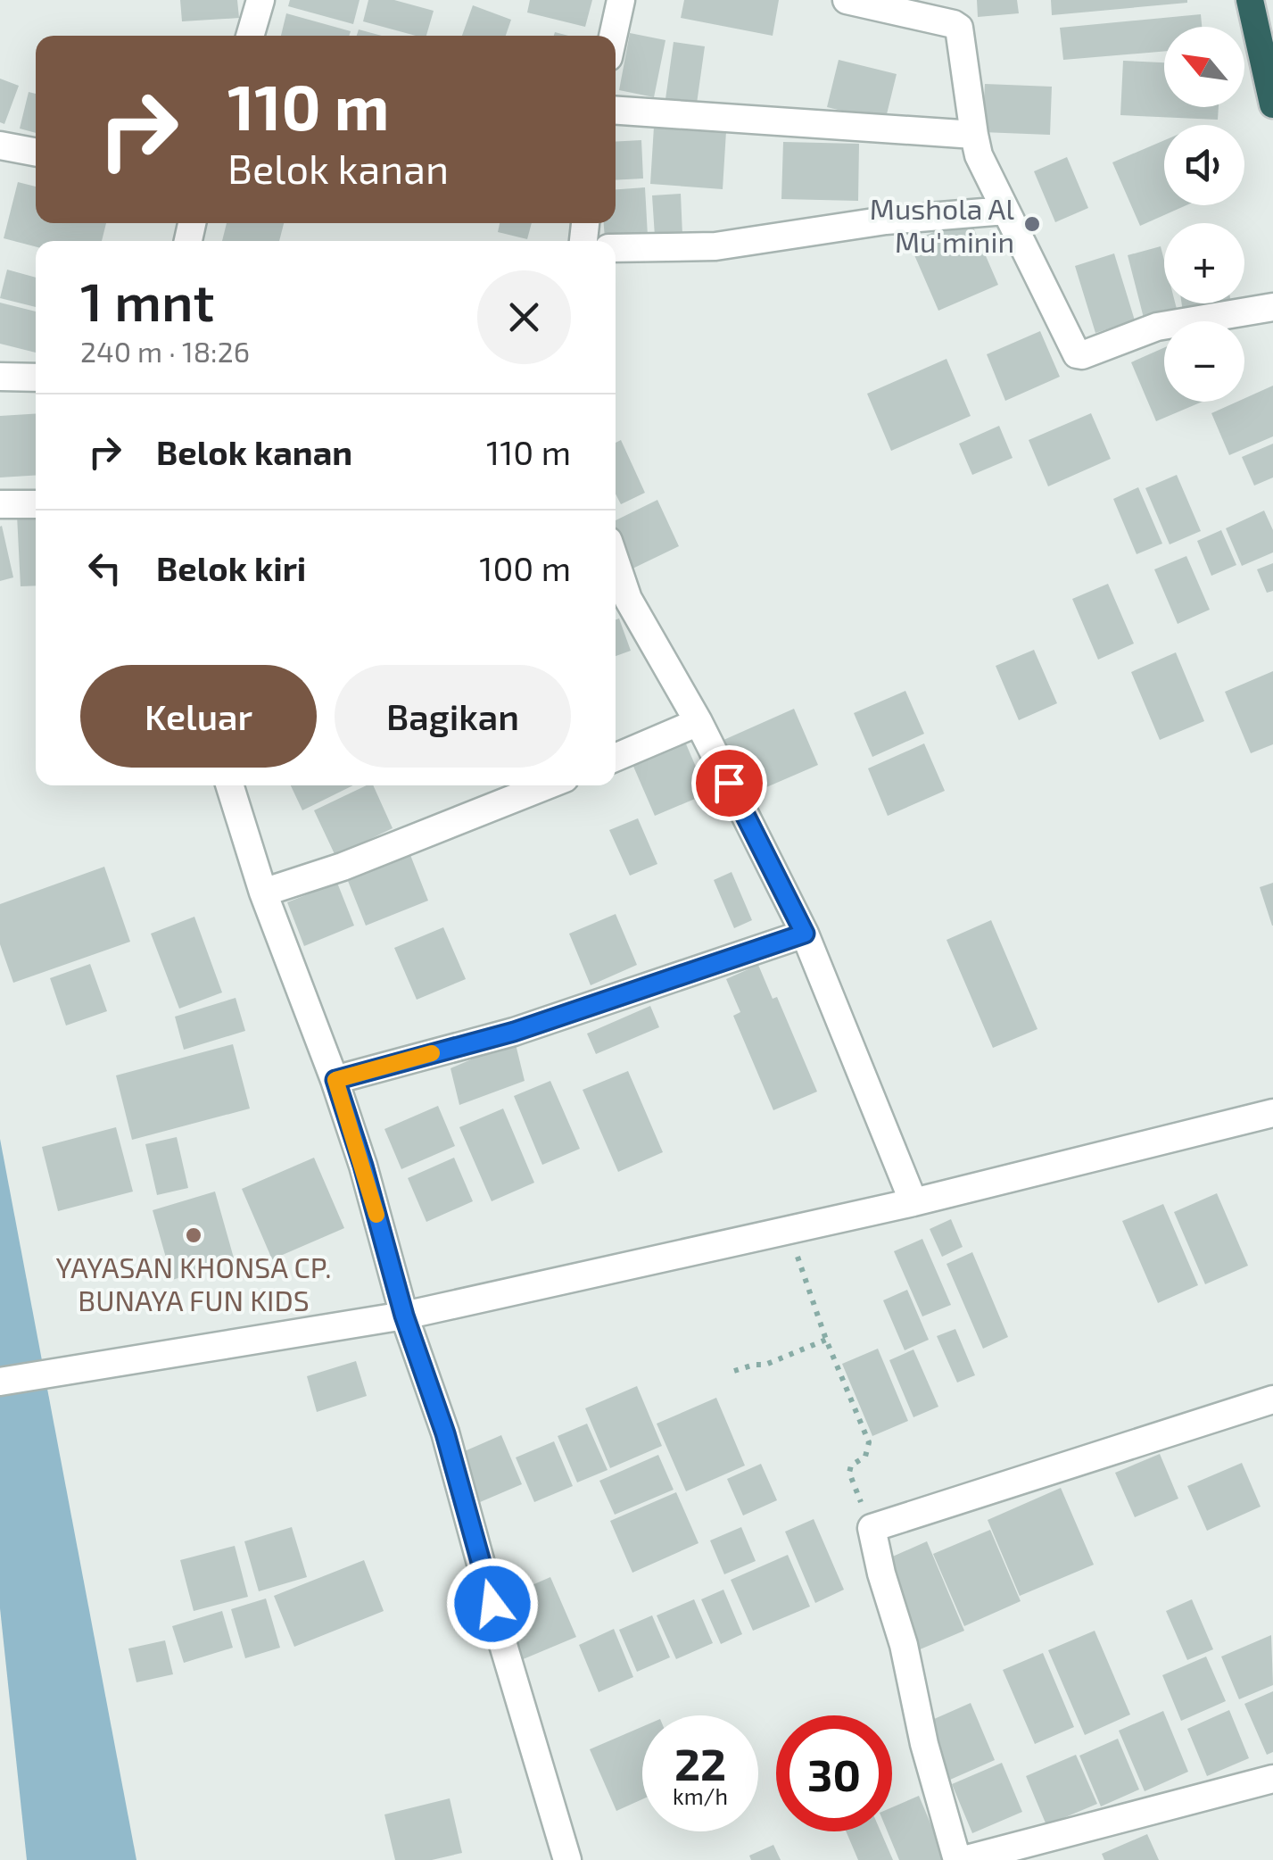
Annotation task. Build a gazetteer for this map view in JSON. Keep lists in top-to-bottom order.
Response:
{
  "places": ["Mushola Al Mu'minin", "YAYASAN KHONSA CP. BUNAYA FUN KIDS"],
  "north": "top left",
  "page": {
    "map_buttons": ["+", "−"],
    "turn": ["110 m", "Belok kanan"],
    "heading": ["1 mnt", "240 m · 18:26"],
    "list": [
      {
        "name": "Belok kanan",
        "value": "110 m"
      },
      {
        "name": "Belok kiri",
        "value": "100 m"
      }
    ],
    "buttons": ["Keluar", "Bagikan"],
    "speed": "22 km/h",
    "limit": "30"
  }
}
